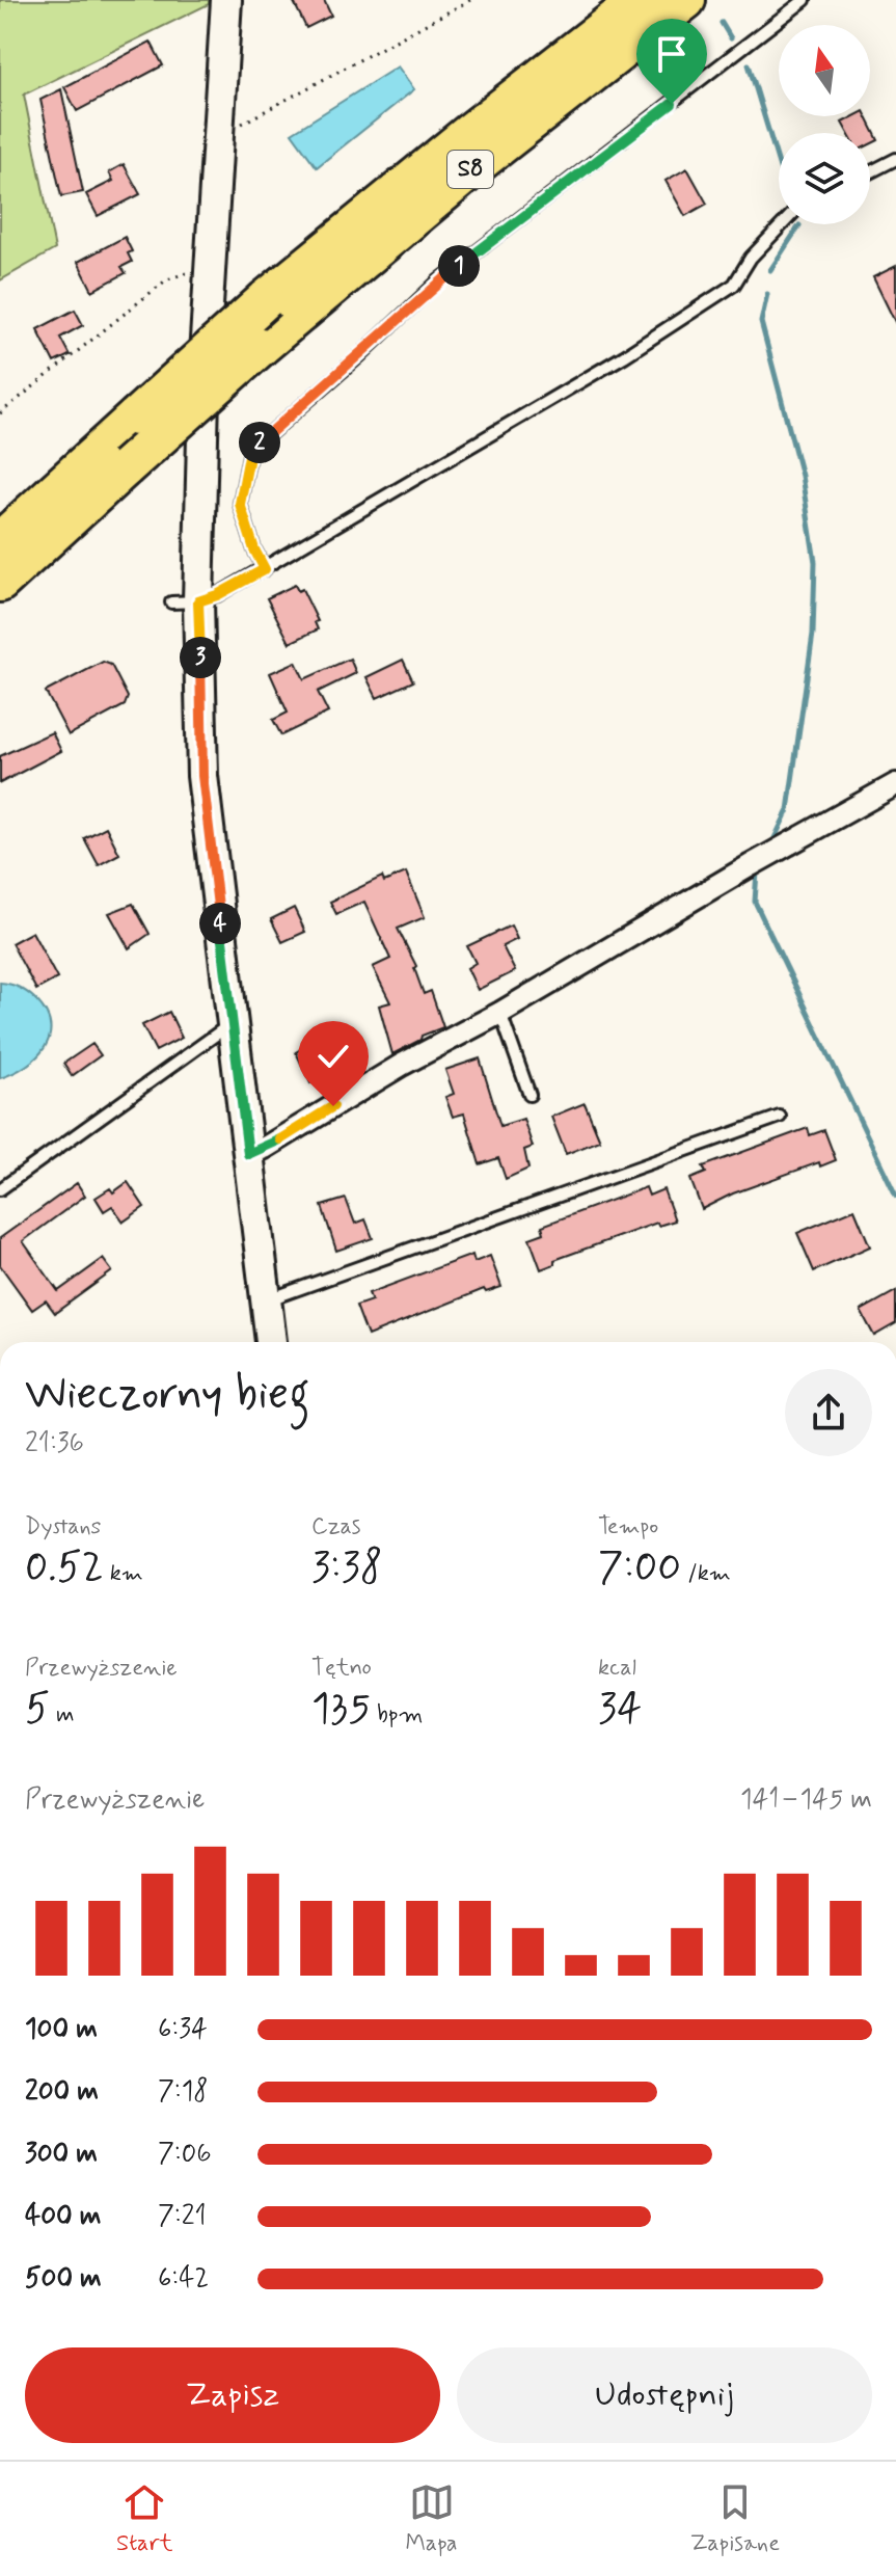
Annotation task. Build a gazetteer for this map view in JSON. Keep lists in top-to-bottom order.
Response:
{
  "streets": {
    "highway": ["S8"]
  },
  "north": "top",
  "page": {
    "pins": [
      "1",
      "2",
      "3",
      "4"
    ],
    "heading": ["Wieczorny bieg", "21:36"],
    "stats": [
      ["Dystans", "0.52 km"],
      ["Czas", "3:38"],
      ["Tempo", "7:00 /km"],
      ["Przewyższenie", "5 m"],
      ["Tętno", "135 bpm"],
      ["kcal", "34"]
    ],
    "chart": ["Przewyższenie", "141–145 m"],
    "list": [
      {
        "name": "100 m",
        "note": "6:34"
      },
      {
        "name": "200 m",
        "note": "7:18"
      },
      {
        "name": "300 m",
        "note": "7:06"
      },
      {
        "name": "400 m",
        "note": "7:21"
      },
      {
        "name": "500 m",
        "note": "6:42"
      }
    ],
    "buttons": ["Zapisz", "Udostępnij"],
    "tabs": ["Start", "Mapa", "Zapisane"]
  }
}
